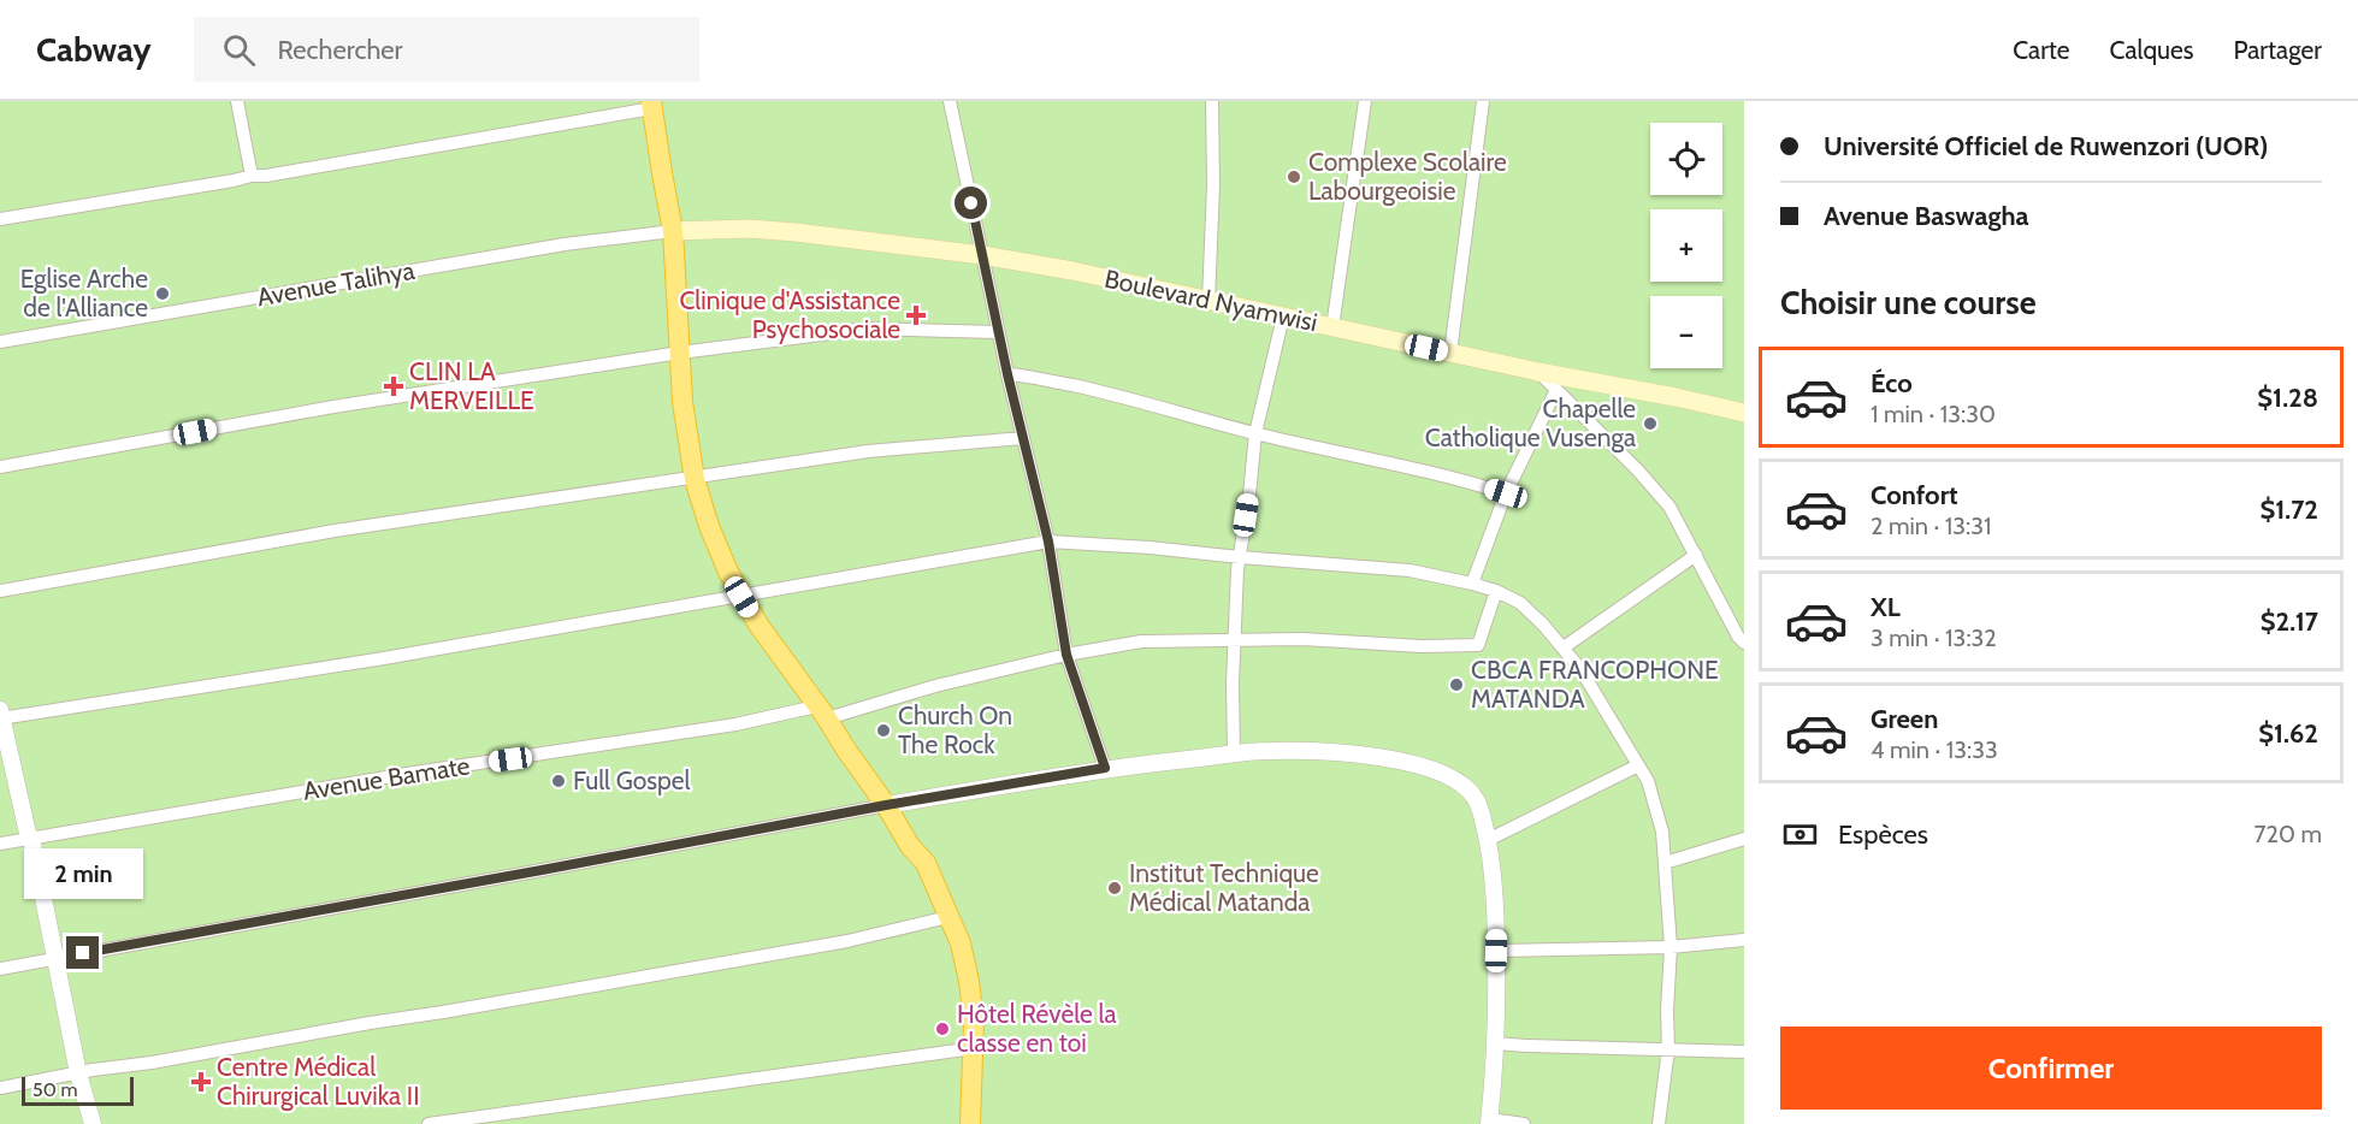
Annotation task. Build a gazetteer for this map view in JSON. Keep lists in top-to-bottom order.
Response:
{
  "streets": {
    "main road": ["Boulevard Nyamwisi"],
    "street": ["Avenue Talihya", "Avenue Bamate"]
  },
  "crossings": [
    ["Avenue Talihya", "Boulevard Nyamwisi"]
  ],
  "places": {
    "other": [
      "Complexe Scolaire Labourgeoisie",
      "Eglise Arche de l'Alliance",
      "Chapelle Catholique Vusenga",
      "CBCA FRANCOPHONE MATANDA",
      "Church On The Rock",
      "Full Gospel",
      "Institut Technique Médical Matanda",
      "Hôtel Révèle la classe en toi"
    ],
    "health": ["Clinique d'Assistance Psychosociale", "CLIN LA MERVEILLE", "Centre Médical Chirurgical Luvika II"]
  },
  "scale_bar": "50 m",
  "page": {
    "header": "Cabway",
    "search": "Rechercher",
    "nav": ["Carte", "Calques", "Partager"],
    "banner": ["Université Officiel de Ruwenzori (UOR)", "Avenue Baswagha"],
    "map_buttons": ["+", "−"],
    "heading": "Choisir une course",
    "list": [
      {
        "name": "Éco",
        "note": "1 min · 13:30",
        "value": "$1.28"
      },
      {
        "name": "Confort",
        "note": "2 min · 13:31",
        "value": "$1.72"
      },
      {
        "name": "XL",
        "note": "3 min · 13:32",
        "value": "$2.17"
      },
      {
        "name": "Green",
        "note": "4 min · 13:33",
        "value": "$1.62"
      }
    ],
    "pay": ["Espèces", "720 m"],
    "bubble": "2 min",
    "buttons": "Confirmer",
    "scale": "50 m"
  }
}
